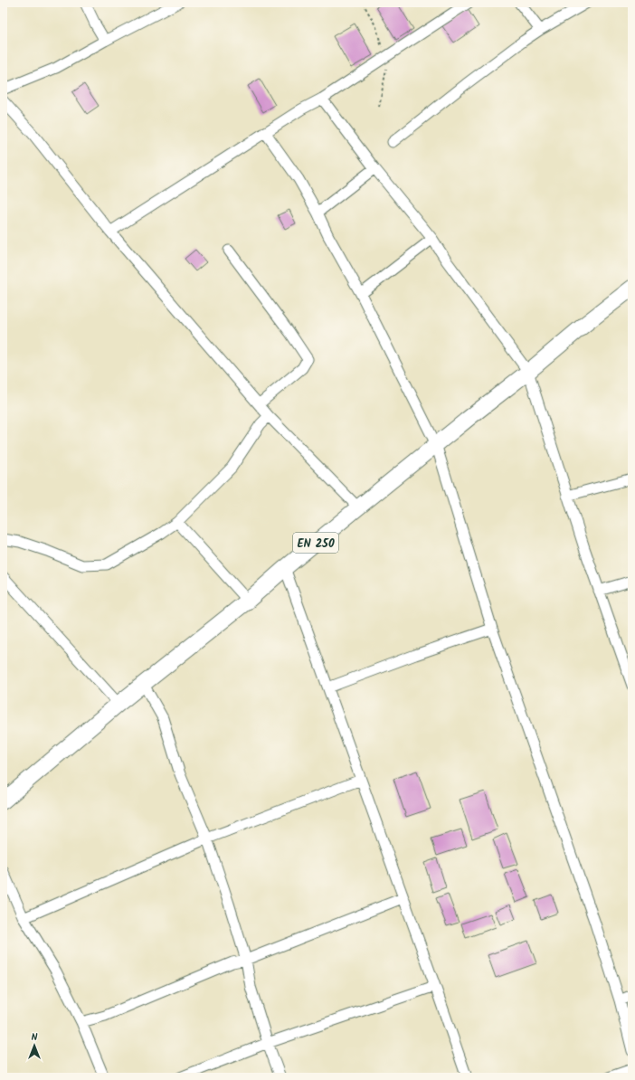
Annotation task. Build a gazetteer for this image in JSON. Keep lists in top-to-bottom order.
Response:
{
  "streets": {
    "main road": ["EN 250"]
  },
  "north": "top"
}
